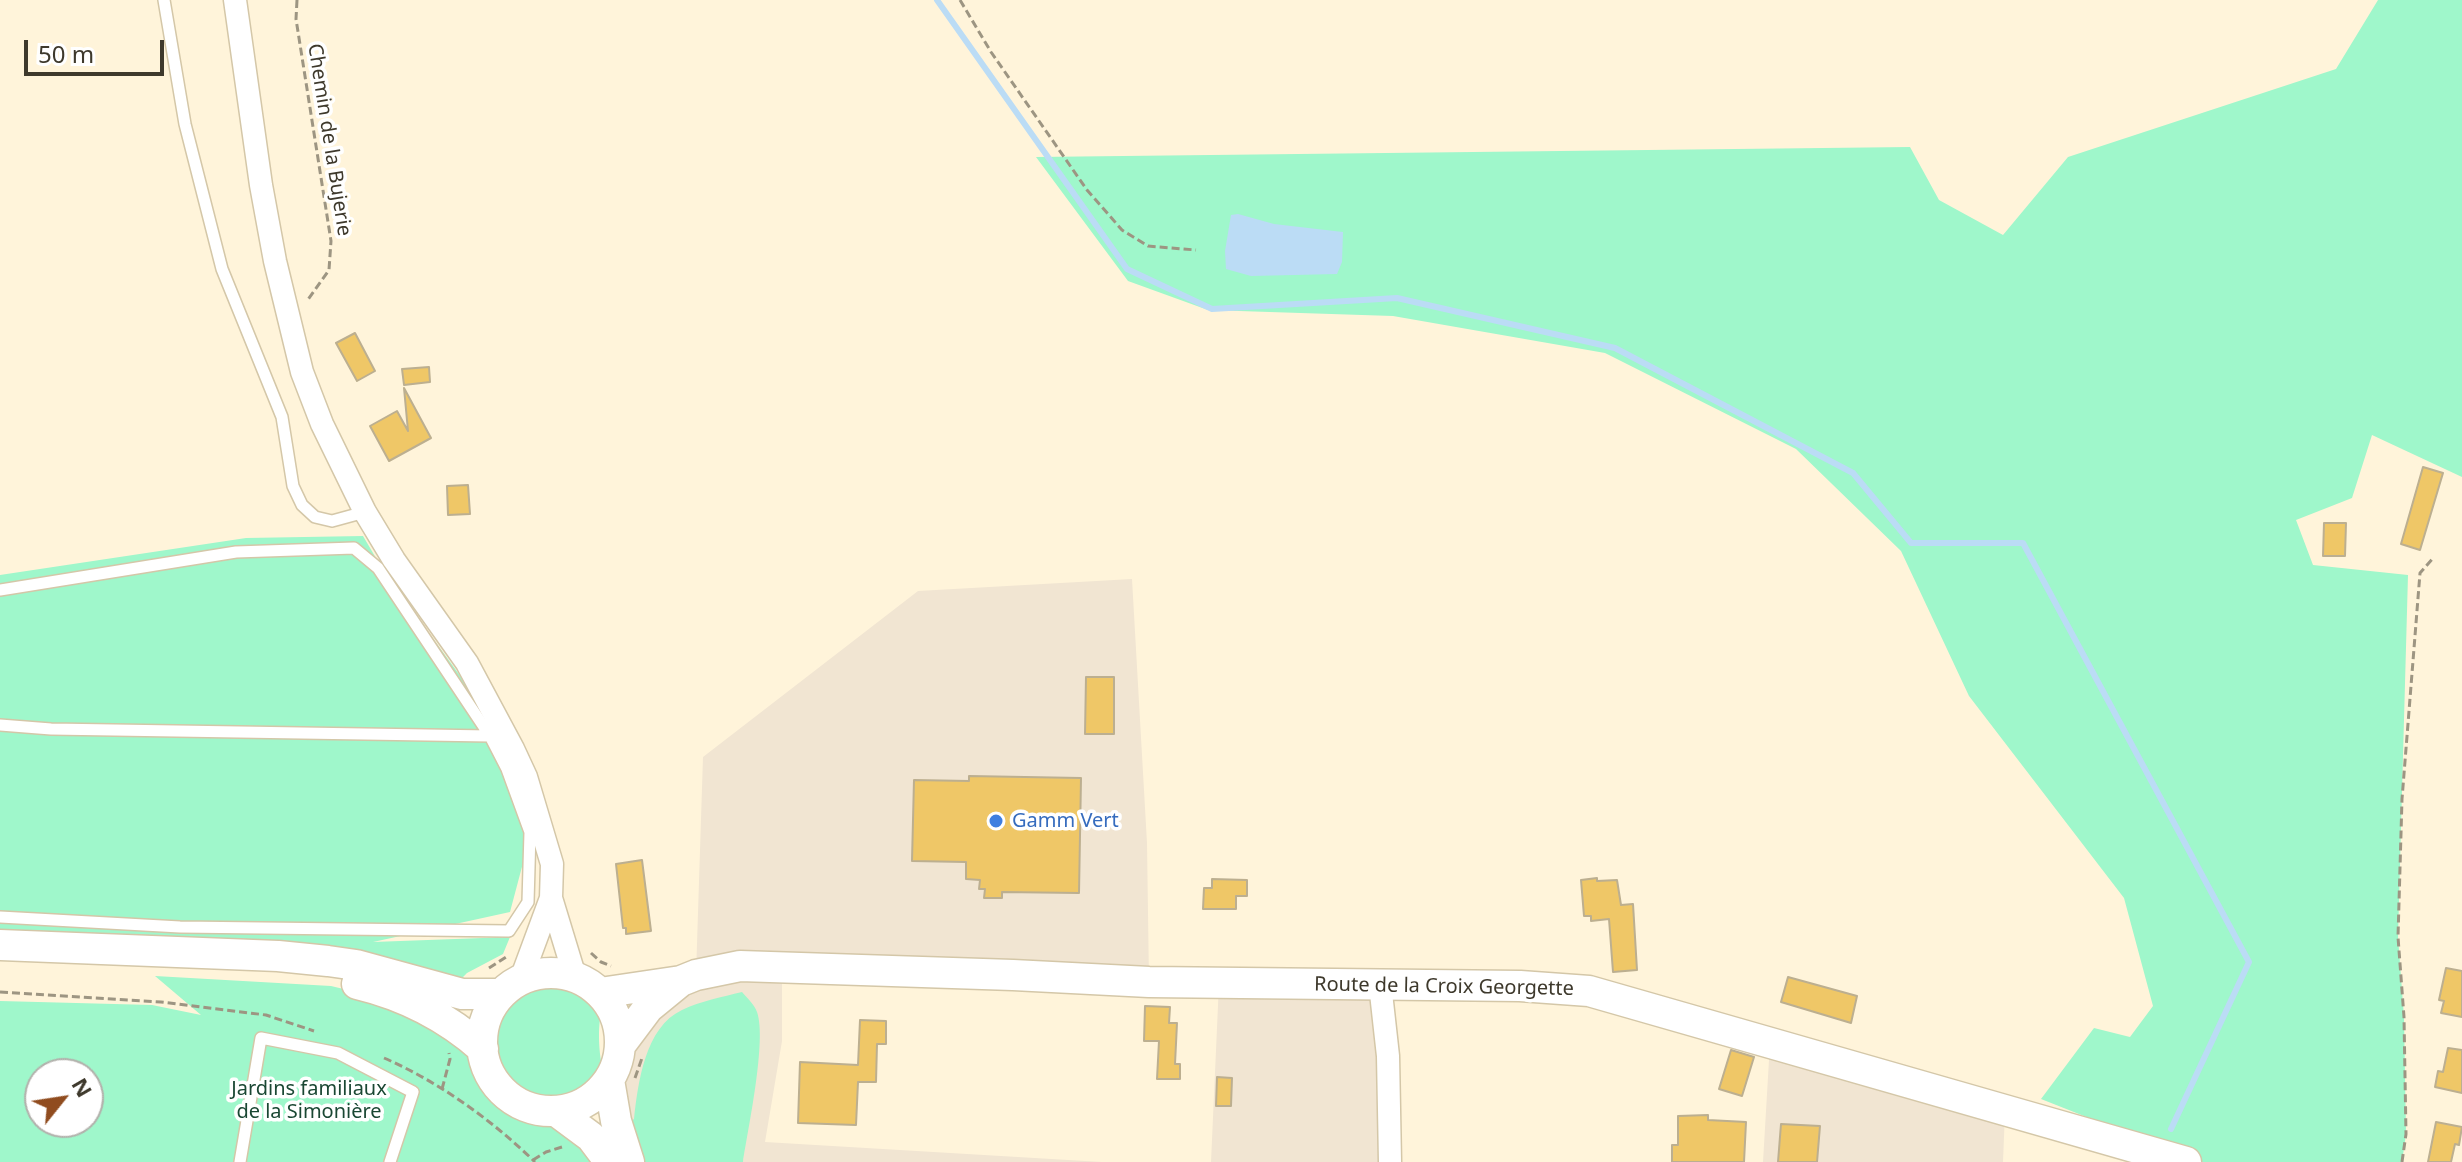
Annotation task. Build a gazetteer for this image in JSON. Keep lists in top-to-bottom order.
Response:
{
  "streets": {
    "street": ["Route de la Croix Georgette"],
    "path": ["Chemin de la Bujerie"]
  },
  "parks": ["Jardins familiaux de la Simonière"],
  "places": ["Gamm Vert"],
  "scale_bar": "50 m",
  "north": "top right"
}
